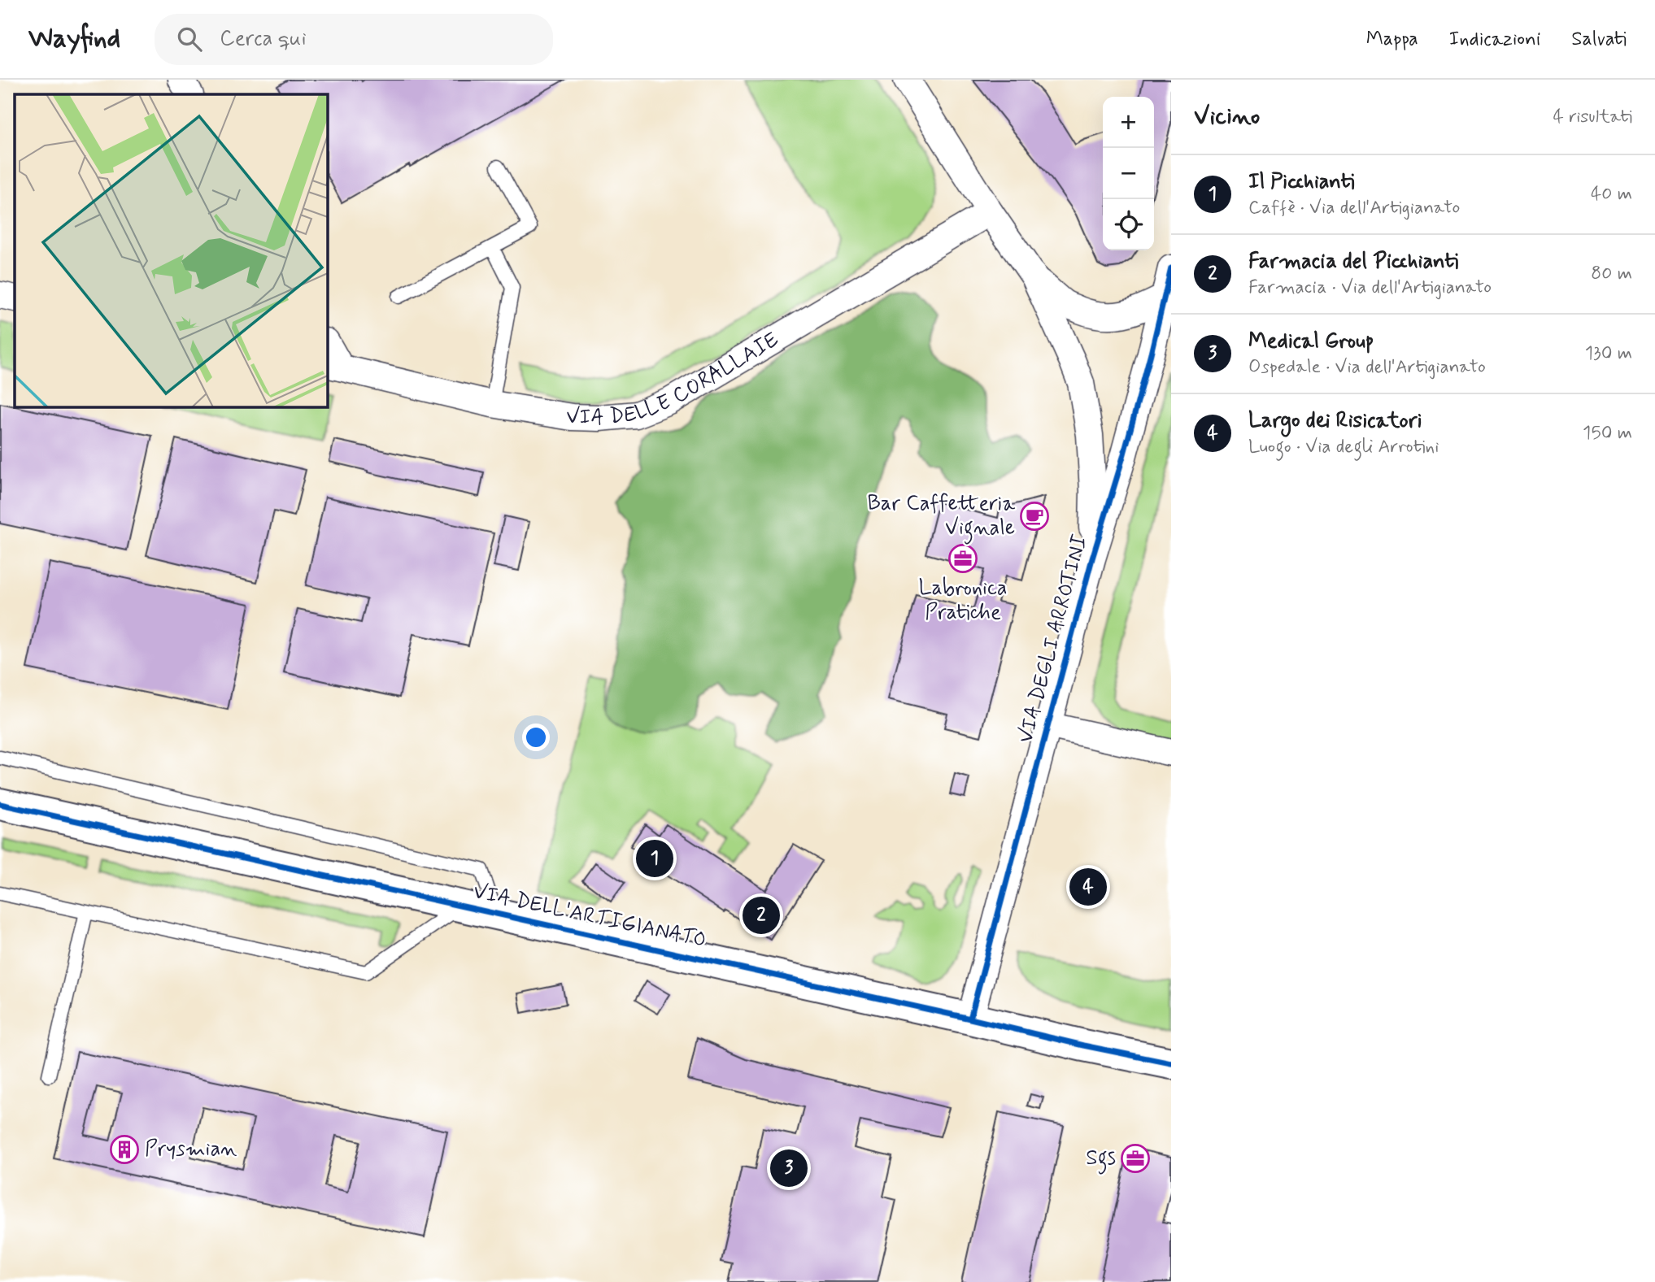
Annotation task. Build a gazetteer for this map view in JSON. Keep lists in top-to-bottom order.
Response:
{
  "streets": {
    "street": ["VIA DELLE CORALLAIE", "VIA DEGLI ARROTINI", "VIA DELL'ARTIGIANATO"]
  },
  "crossings": [
    ["VIA DEGLI ARROTINI", "VIA DELL'ARTIGIANATO"]
  ],
  "places": {
    "cafe": ["Bar Caffetteria Vignale"],
    "office": ["Labronica Pratiche", "Sgs"],
    "building": ["Prysmian"]
  },
  "page": {
    "header": "Wayfind",
    "search": "Cerca qui",
    "nav": ["Mappa", "Indicazioni", "Salvati"],
    "heading": ["Vicino", "4 risultati"],
    "map_buttons": ["+", "−"],
    "list": [
      {
        "mark": "1",
        "name": "Il Picchianti",
        "note": "Caffè · Via dell'Artigianato",
        "value": "40 m"
      },
      {
        "mark": "2",
        "name": "Farmacia del Picchianti",
        "note": "Farmacia · Via dell'Artigianato",
        "value": "80 m"
      },
      {
        "mark": "3",
        "name": "Medical Group",
        "note": "Ospedale · Via dell'Artigianato",
        "value": "130 m"
      },
      {
        "mark": "4",
        "name": "Largo dei Risicatori",
        "note": "Luogo · Via degli Arrotini",
        "value": "150 m"
      }
    ],
    "pins": [
      "1",
      "4",
      "2",
      "3"
    ]
  }
}
